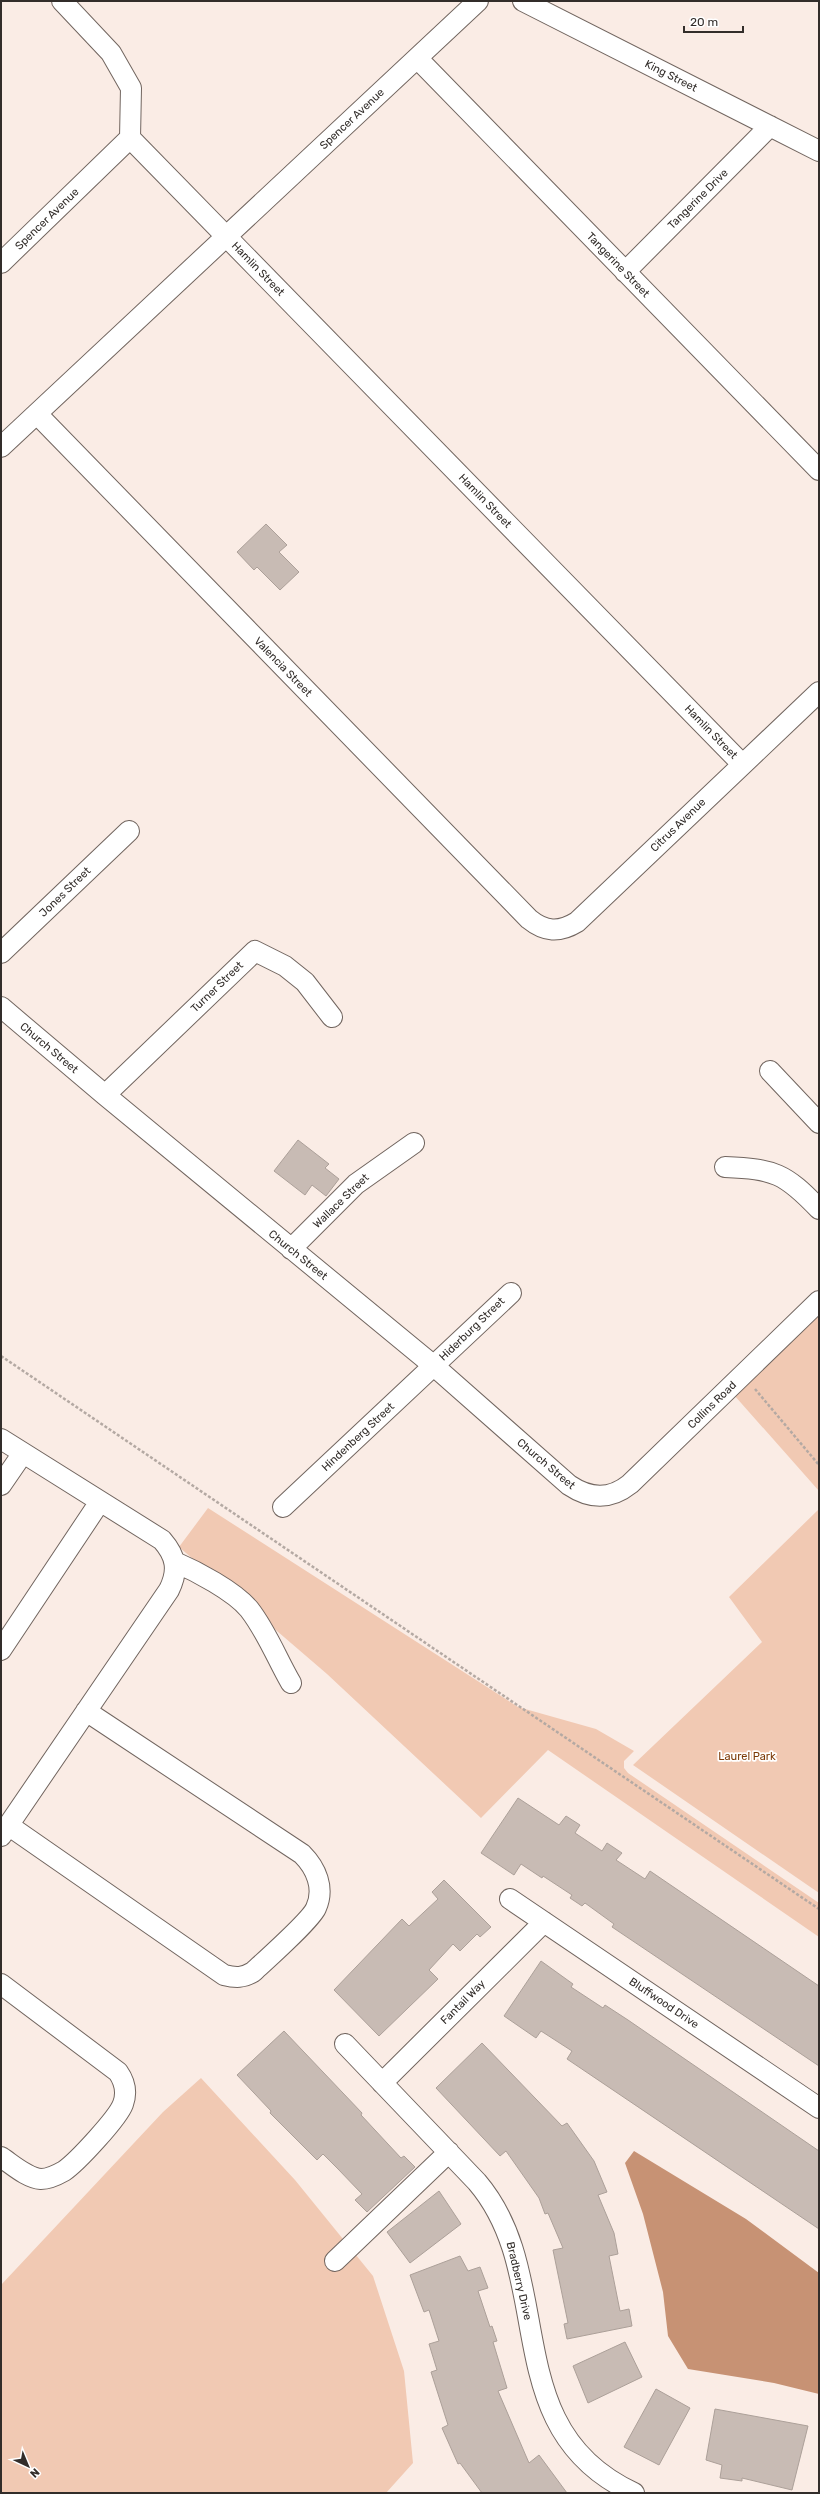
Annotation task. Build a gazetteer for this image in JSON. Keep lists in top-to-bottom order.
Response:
{
  "streets": {
    "street": [
      "King Street",
      "Spencer Avenue",
      "Tangerine Drive",
      "Tangerine Street",
      "Hamlin Street",
      "Valencia Street",
      "Citrus Avenue",
      "Jones Street",
      "Turner Street",
      "Church Street",
      "Wallace Street",
      "Hiderburg Street",
      "Collins Road",
      "Hindenberg Street",
      "Fantail Way",
      "Bluffwood Drive",
      "Bradberry Drive"
    ]
  },
  "crossings": [
    ["King Street", "Tangerine Drive"],
    ["Spencer Avenue", "Tangerine Street"],
    ["Spencer Avenue", "Hamlin Street"],
    ["Spencer Avenue", "Valencia Street"],
    ["Tangerine Drive", "Tangerine Street"],
    ["Hamlin Street", "Citrus Avenue"],
    ["Valencia Street", "Citrus Avenue"],
    ["Turner Street", "Church Street"],
    ["Church Street", "Wallace Street"],
    ["Church Street", "Hiderburg Street"],
    ["Church Street", "Collins Road"],
    ["Church Street", "Hindenberg Street"],
    ["Hiderburg Street", "Hindenberg Street"],
    ["Fantail Way", "Bluffwood Drive"],
    ["Fantail Way", "Bradberry Drive"]
  ],
  "parks": ["Laurel Park"],
  "scale_bar": "20 m",
  "north": "bottom right"
}
